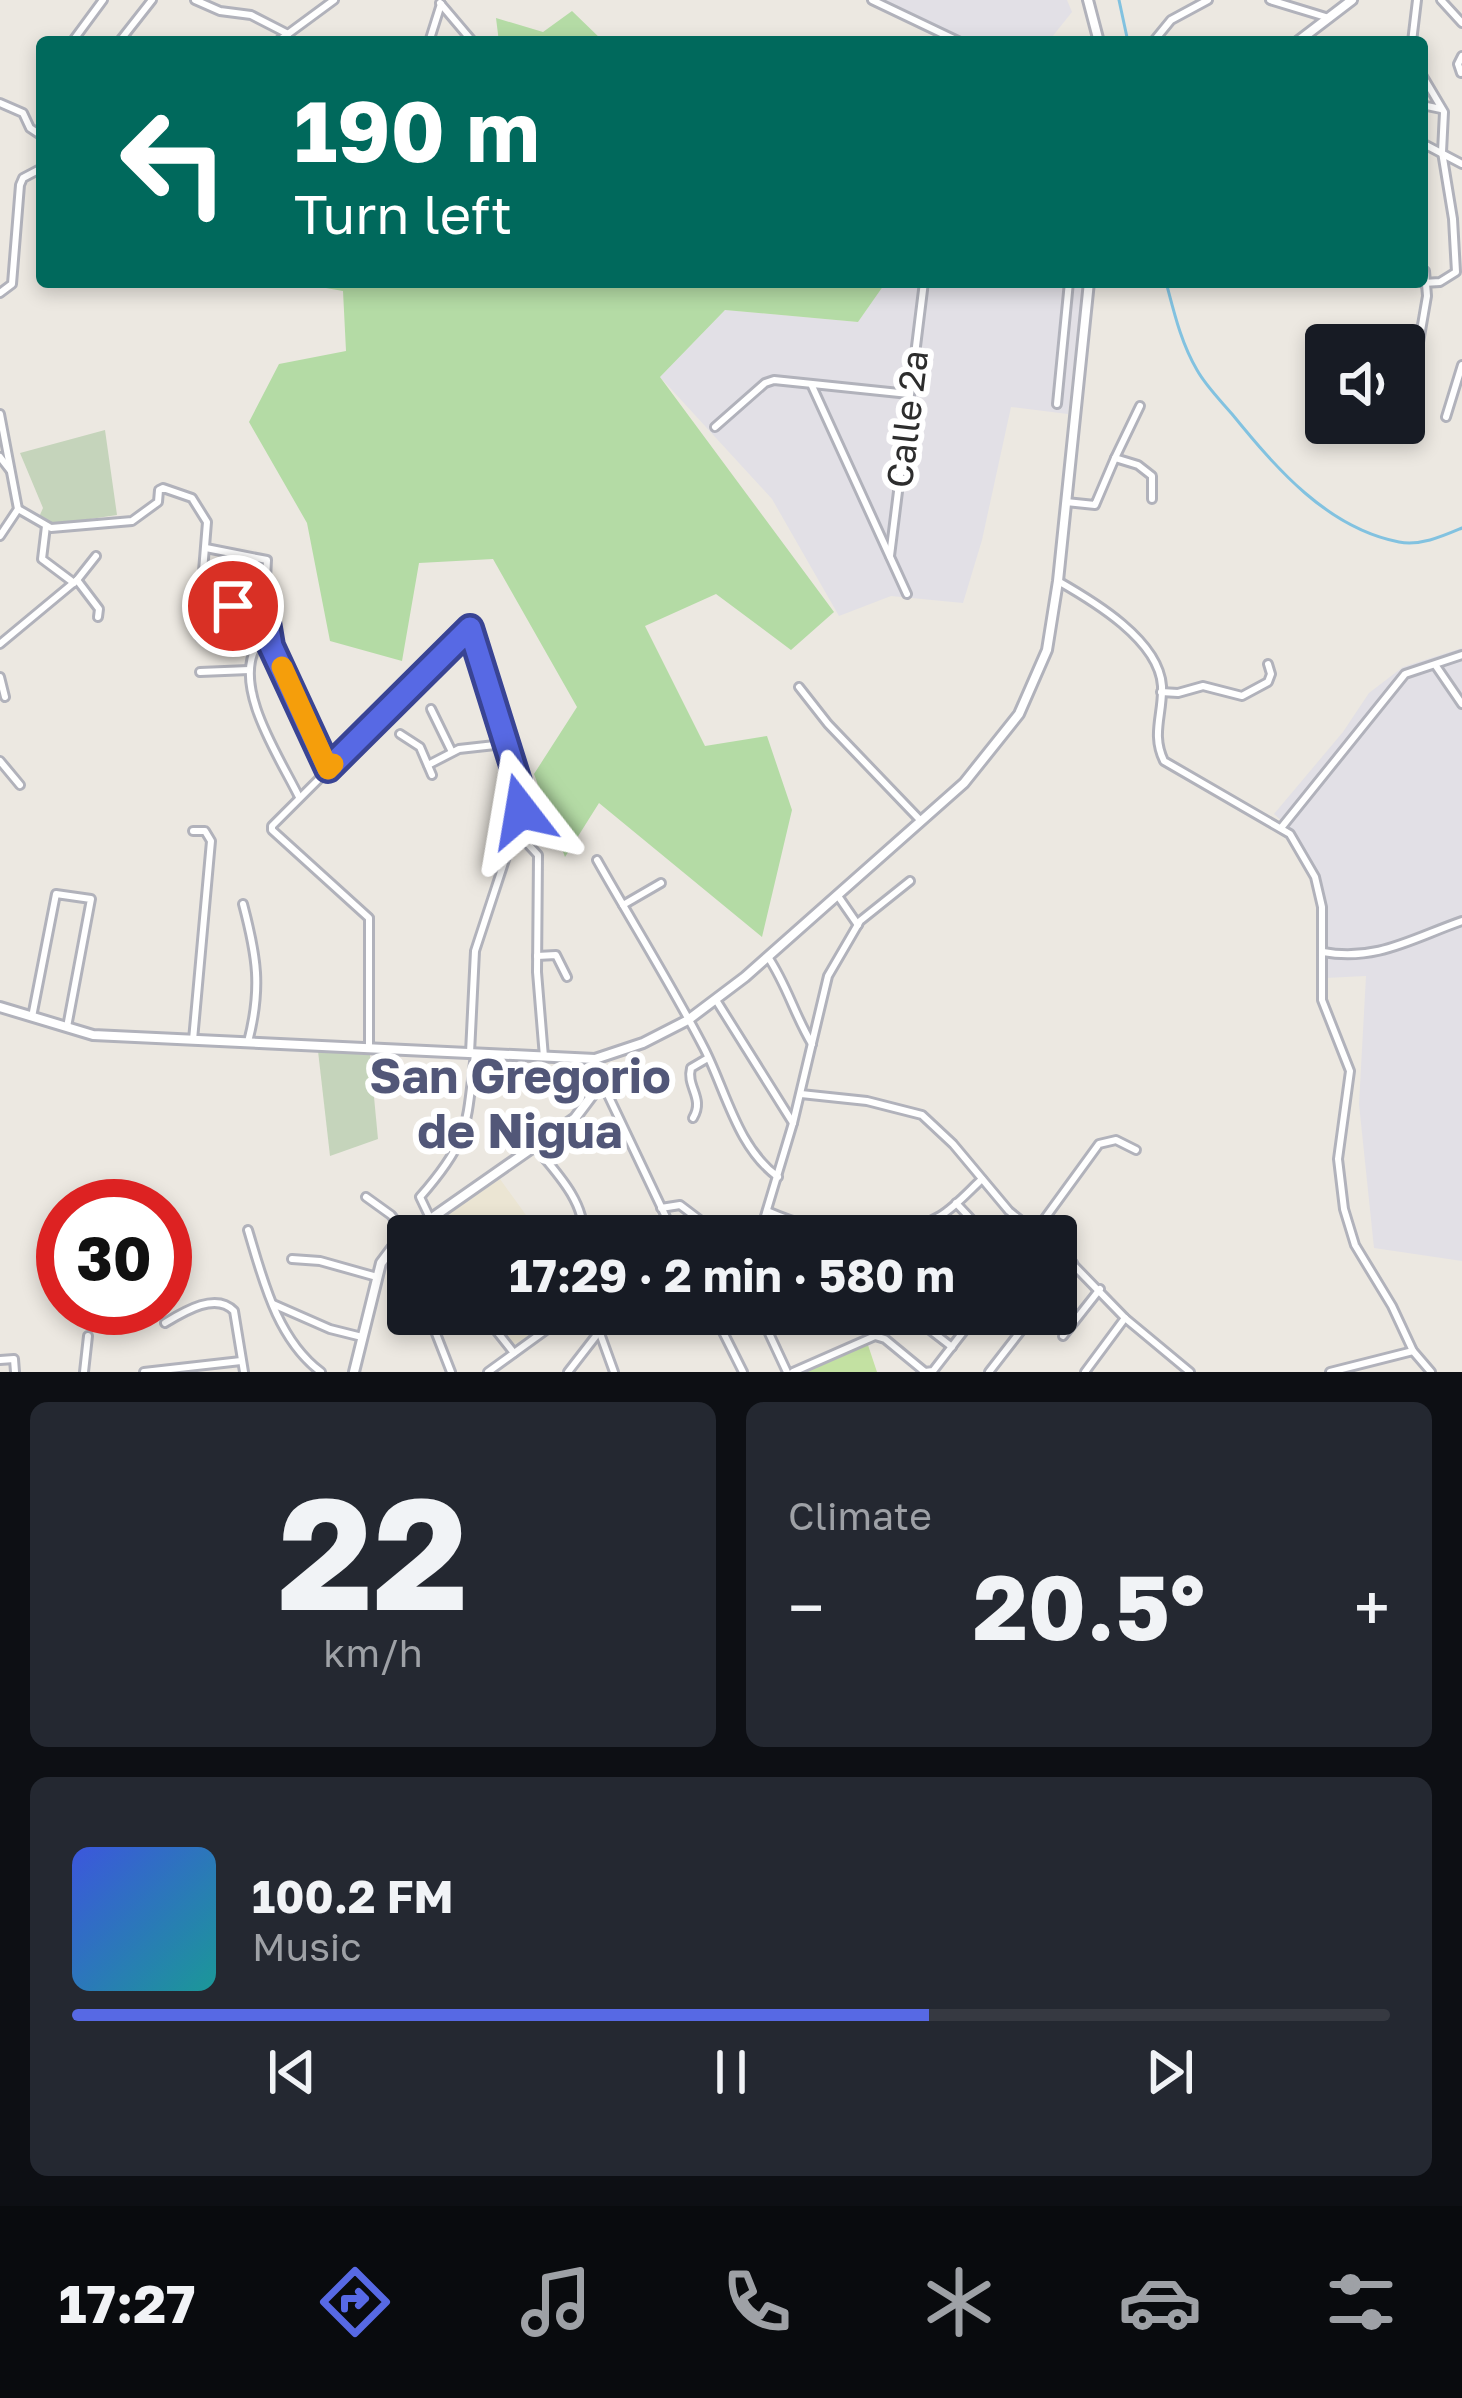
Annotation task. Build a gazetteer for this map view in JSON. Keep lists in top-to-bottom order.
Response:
{
  "streets": {
    "street": ["Calle 2ª"]
  },
  "districts": ["San Gregorio de Nigua"],
  "page": {
    "turn": ["190 m", "Turn left"],
    "limit": "30",
    "trip": "17:29 · 2 min · 580 m",
    "tile": [
      ["22", "km/h"],
      "Climate"
    ],
    "heat": ["−", "20.5°", "+"],
    "song": ["100.2 FM", "Music"],
    "tabs": "17:27"
  }
}
